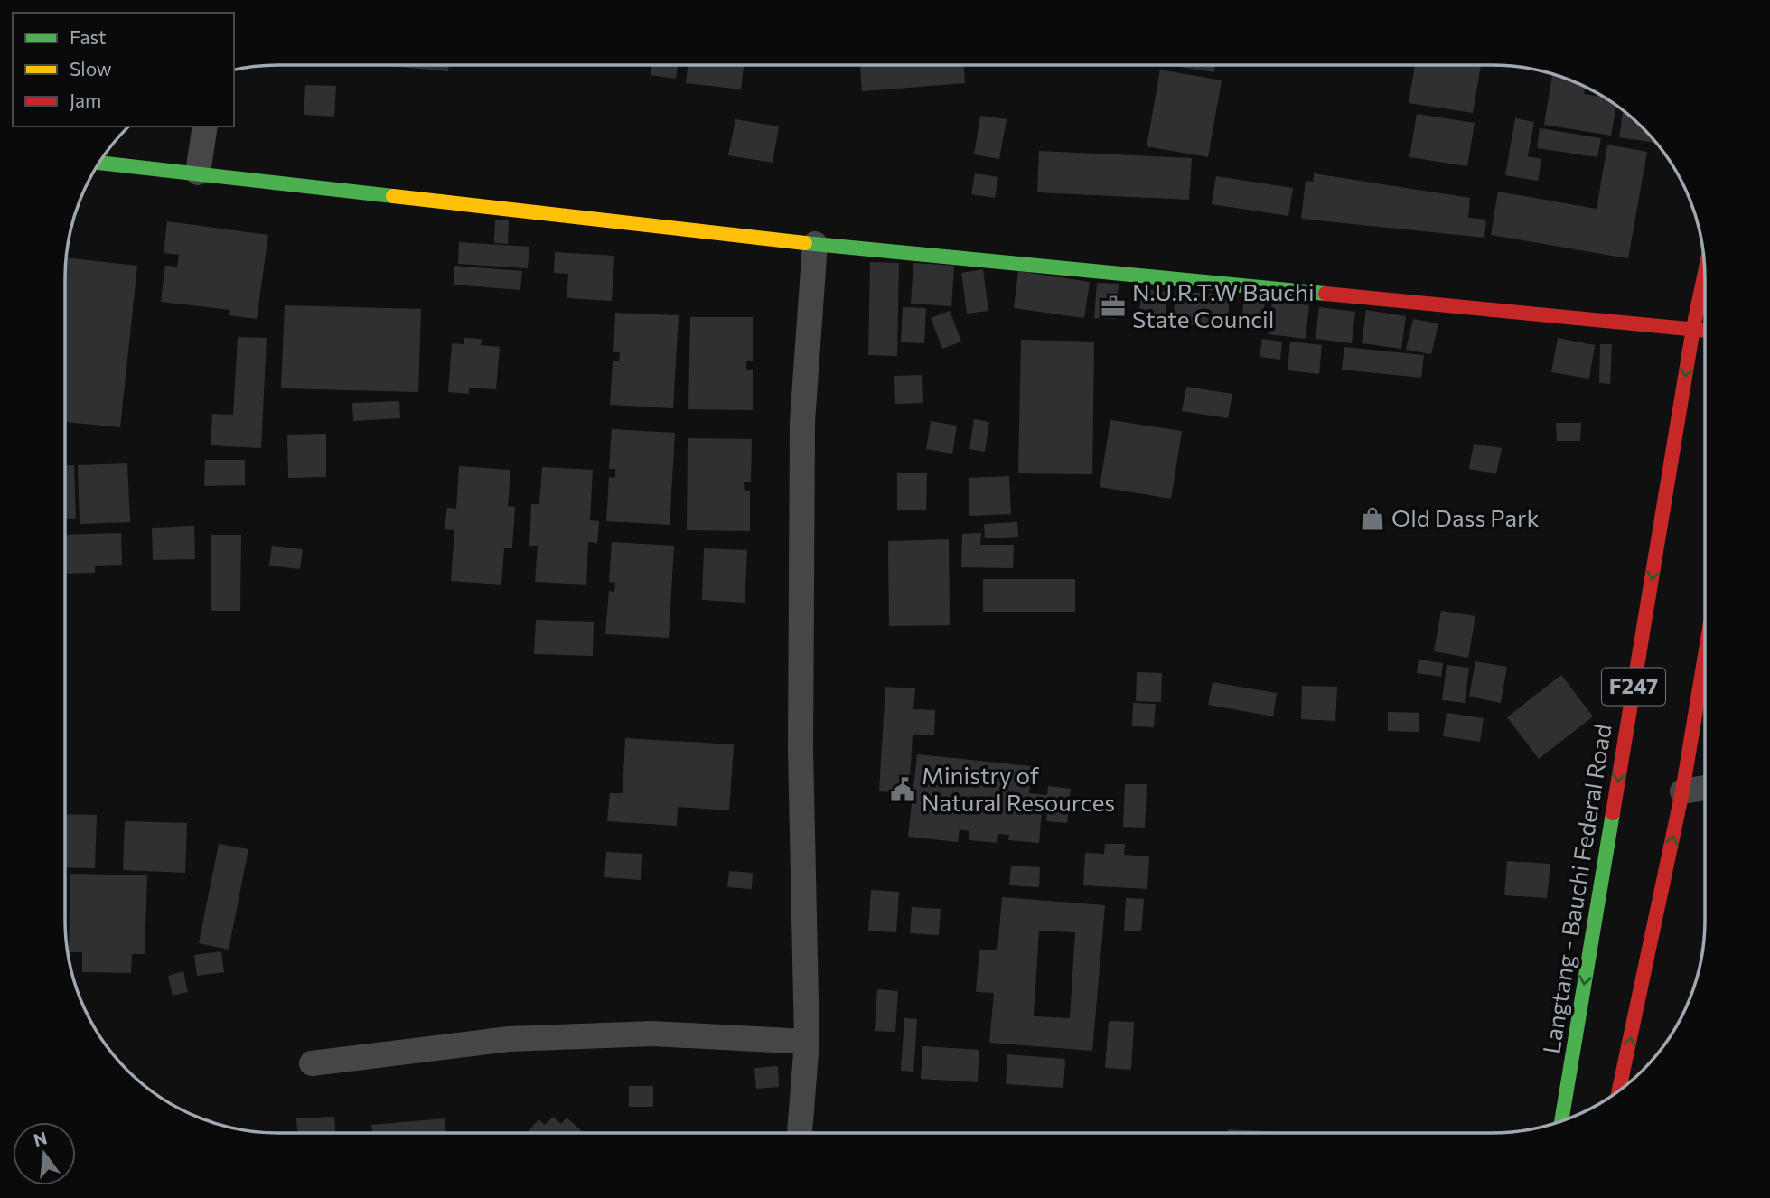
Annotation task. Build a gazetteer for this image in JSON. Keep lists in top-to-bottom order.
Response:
{
  "streets": {
    "street": ["F247", "Langtang - Bauchi Federal Road"]
  },
  "places": {
    "office": ["N.U.R.T.W Bauchi State Council"],
    "shop": ["Old Dass Park"],
    "public building": ["Ministry of Natural Resources"]
  },
  "legend": ["Fast", "Slow", "Jam"],
  "north": "top"
}
